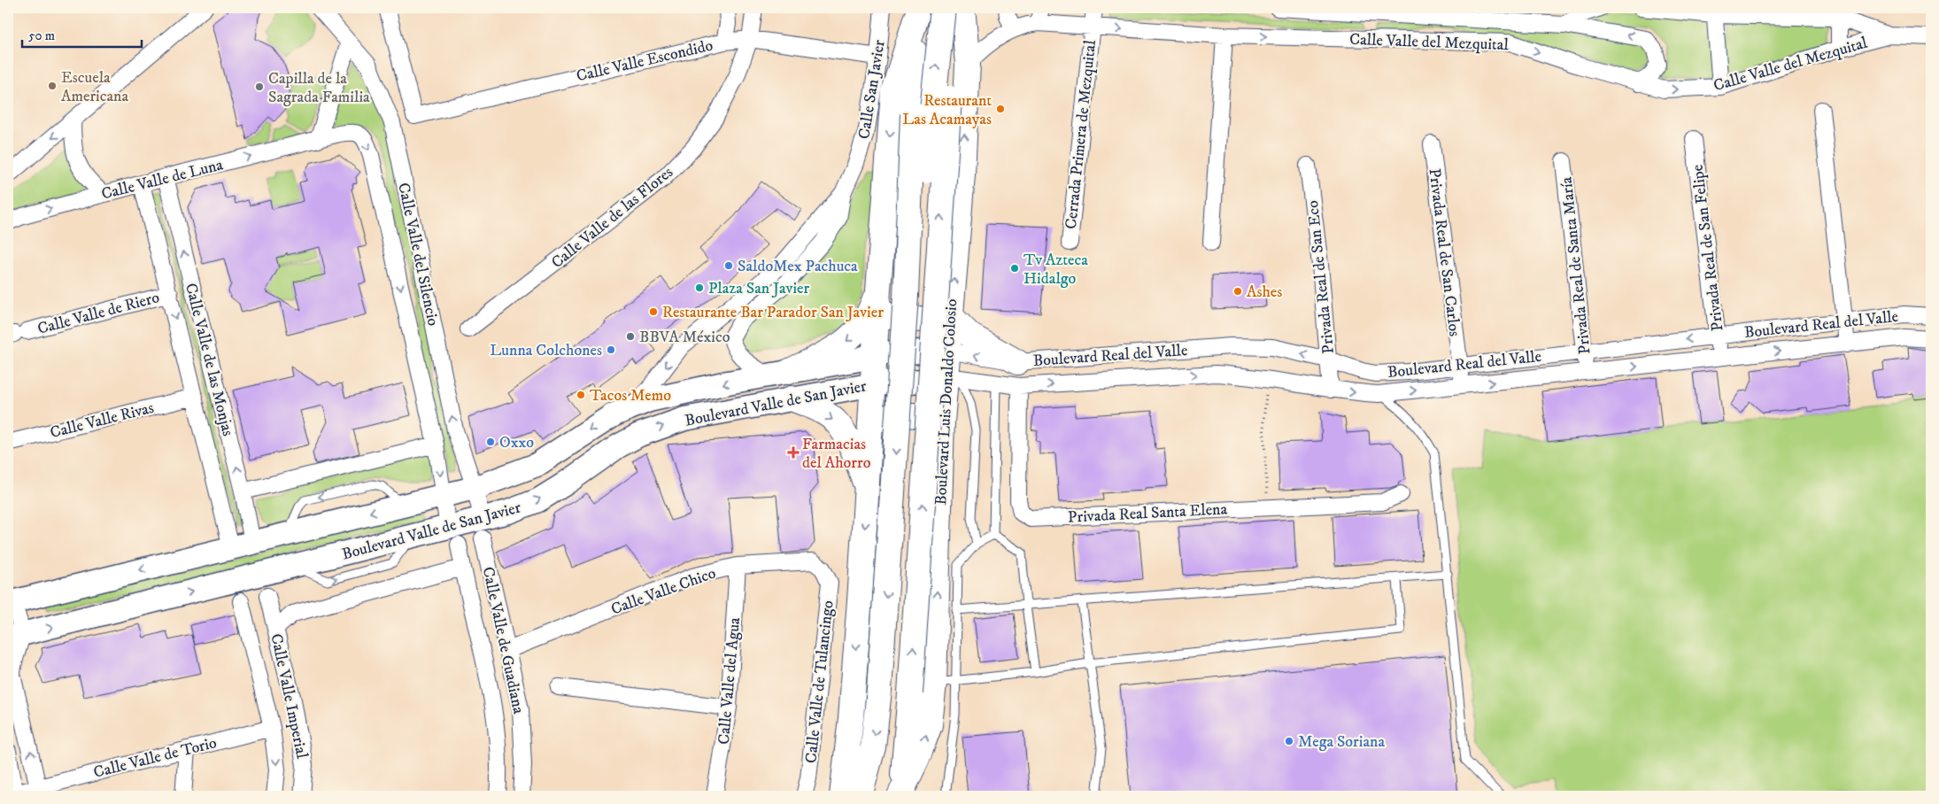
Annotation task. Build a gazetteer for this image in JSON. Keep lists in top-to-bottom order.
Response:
{
  "streets": {
    "main road": ["Boulevard Luis Donaldo Colosio", "Boulevard Valle de San Javier"],
    "street": [
      "Calle Valle del Mezquital",
      "Calle Valle Escondido",
      "Calle San Javier",
      "Cerrada Primera de Mezquital",
      "Calle Valle de Luna",
      "Calle Valle de las Flores",
      "Privada Real de San Felipe",
      "Privada Real de San Carlos",
      "Calle Valle del Silencio",
      "Privada Real de Santa María",
      "Privada Real de San Eco",
      "Calle Valle de Riero",
      "Boulevard Real del Valle",
      "Calle Valle de las Monjas",
      "Calle Valle Rivas",
      "Privada Real Santa Elena",
      "Calle Valle Chico",
      "Calle Valle de Guadiana",
      "Calle Valle del Agua",
      "Calle Valle de Tulancingo",
      "Calle Valle Imperial",
      "Calle Valle de Torio"
    ]
  },
  "crossings": [
    ["Calle Valle del Mezquital", "Cerrada Primera de Mezquital"],
    ["Calle Valle del Mezquital", "Boulevard Luis Donaldo Colosio"],
    ["Calle Valle Escondido", "Calle San Javier"],
    ["Calle Valle Escondido", "Calle Valle de las Flores"],
    ["Calle San Javier", "Boulevard Valle de San Javier"],
    ["Calle Valle de Luna", "Calle Valle del Silencio"],
    ["Calle Valle de Luna", "Calle Valle de las Monjas"],
    ["Privada Real de San Felipe", "Boulevard Real del Valle"],
    ["Privada Real de San Carlos", "Boulevard Real del Valle"],
    ["Calle Valle del Silencio", "Boulevard Valle de San Javier"],
    ["Calle Valle del Silencio", "Calle Valle de Guadiana"],
    ["Privada Real de Santa María", "Boulevard Real del Valle"],
    ["Privada Real de San Eco", "Boulevard Real del Valle"],
    ["Calle Valle de Riero", "Calle Valle de las Monjas"],
    ["Boulevard Real del Valle", "Boulevard Luis Donaldo Colosio"],
    ["Boulevard Real del Valle", "Boulevard Valle de San Javier"],
    ["Boulevard Real del Valle", "Privada Real Santa Elena"],
    ["Calle Valle de las Monjas", "Boulevard Valle de San Javier"],
    ["Calle Valle de las Monjas", "Calle Valle Rivas"],
    ["Boulevard Luis Donaldo Colosio", "Boulevard Valle de San Javier"],
    ["Boulevard Valle de San Javier", "Calle Valle de Guadiana"],
    ["Calle Valle Chico", "Calle Valle de Guadiana"],
    ["Calle Valle Chico", "Calle Valle del Agua"],
    ["Calle Valle Chico", "Calle Valle de Tulancingo"],
    ["Calle Valle Imperial", "Calle Valle de Torio"]
  ],
  "places": {
    "other": [
      "Escuela Americana",
      "Capilla de la Sagrada Familia",
      "Restaurant Las Acamayas",
      "SaldoMex Pachuca",
      "Tv Azteca Hidalgo",
      "Plaza San Javier",
      "Ashes",
      "Restaurante Bar Parador San Javier",
      "BBVA México",
      "Lunna Colchones",
      "Tacos Memo",
      "Oxxo",
      "Mega Soriana"
    ],
    "health": ["Farmacias del Ahorro"]
  },
  "scale_bar": "50 m"
}
